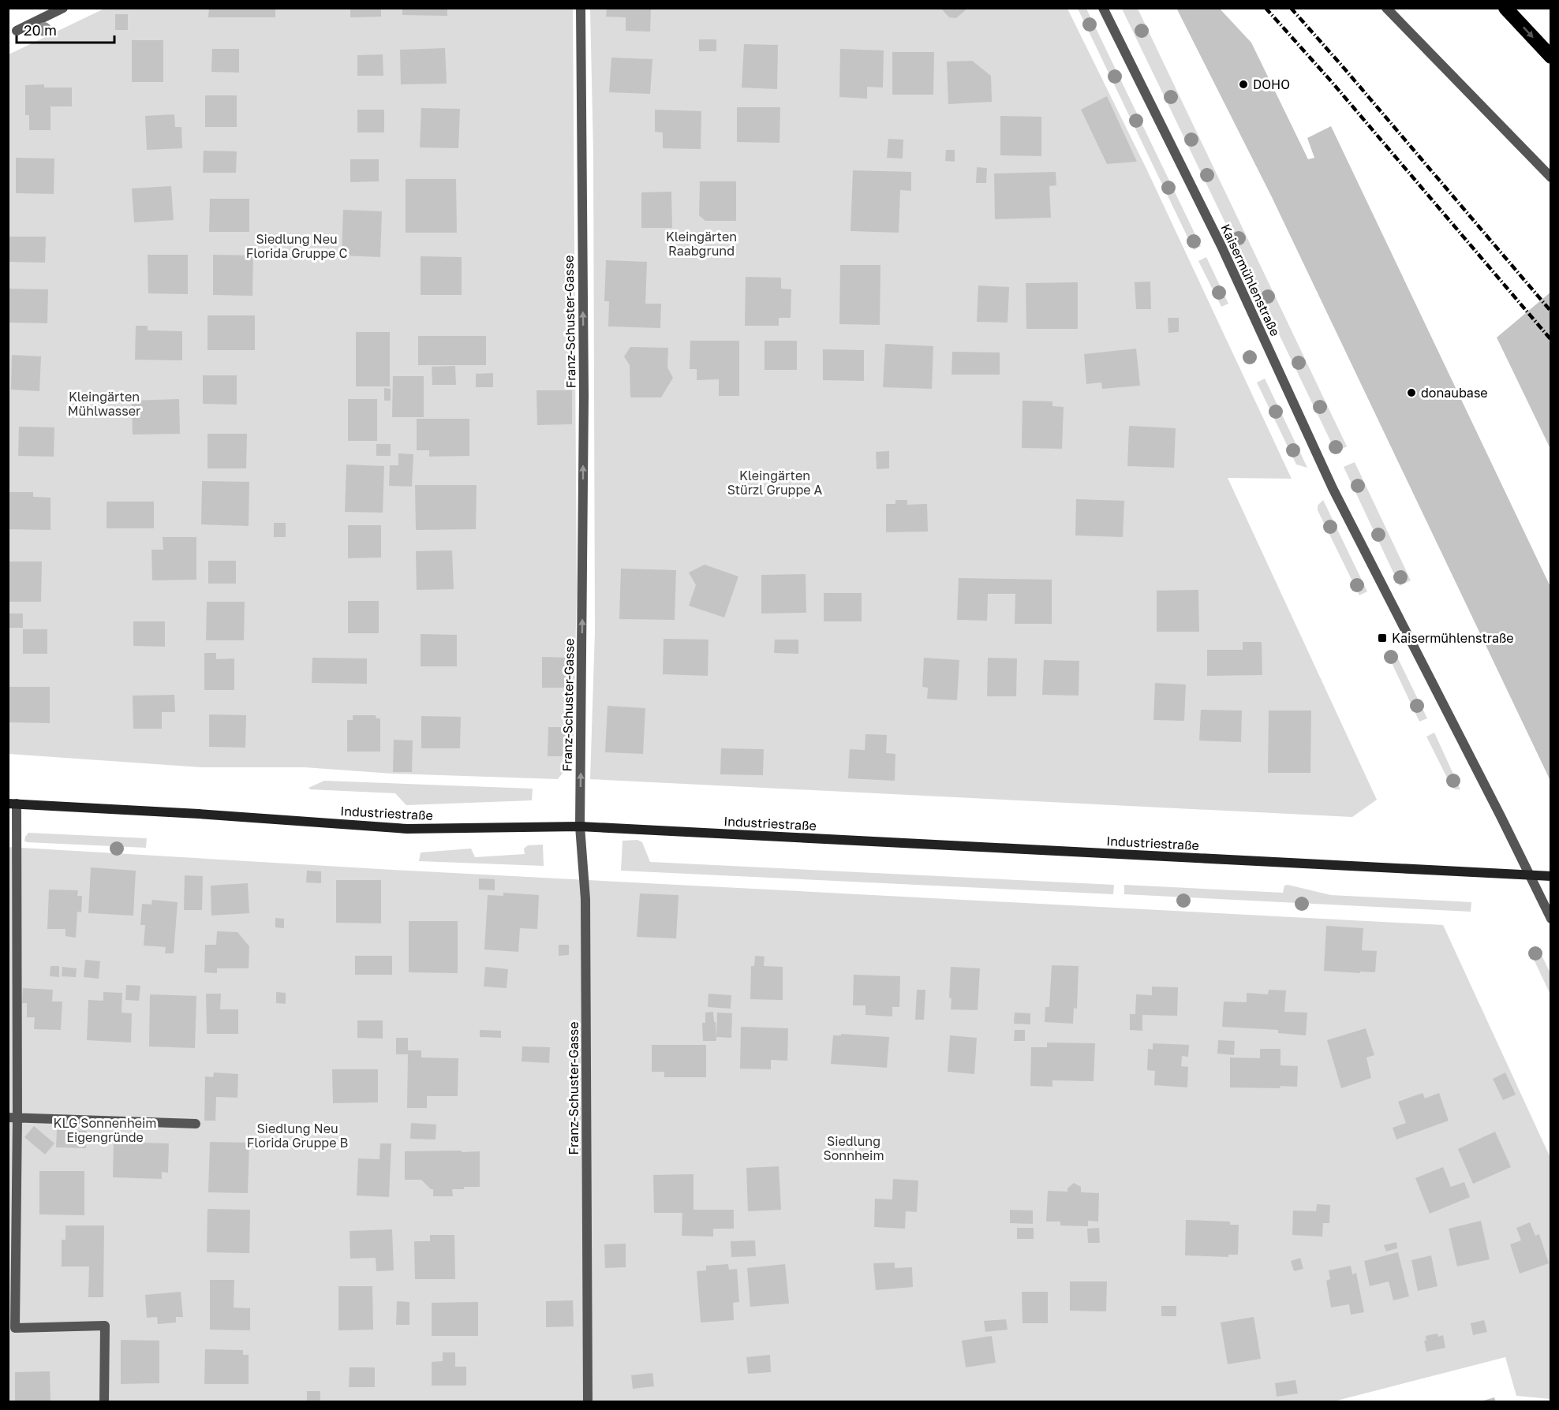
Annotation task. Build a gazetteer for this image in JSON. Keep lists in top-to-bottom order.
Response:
{
  "streets": {
    "street": ["Kaisermühlenstraße", "Franz-Schuster-Gasse", "Industriestraße"]
  },
  "crossings": [
    ["Kaisermühlenstraße", "Industriestraße"],
    ["Franz-Schuster-Gasse", "Industriestraße"]
  ],
  "one_way": ["Franz-Schuster-Gasse"],
  "parks": [
    "Kleingärten Raabgrund",
    "Siedlung Neu Florida Gruppe C",
    "Kleingärten Mühlwasser",
    "Kleingärten Stürzl Gruppe A",
    "KLG Sonnenheim Eigengründe",
    "Siedlung Neu Florida Gruppe B",
    "Siedlung Sonnheim"
  ],
  "places": {
    "other": ["DOHO", "donaubase"],
    "transit": ["Kaisermühlenstraße"]
  },
  "scale_bar": "20 m"
}
